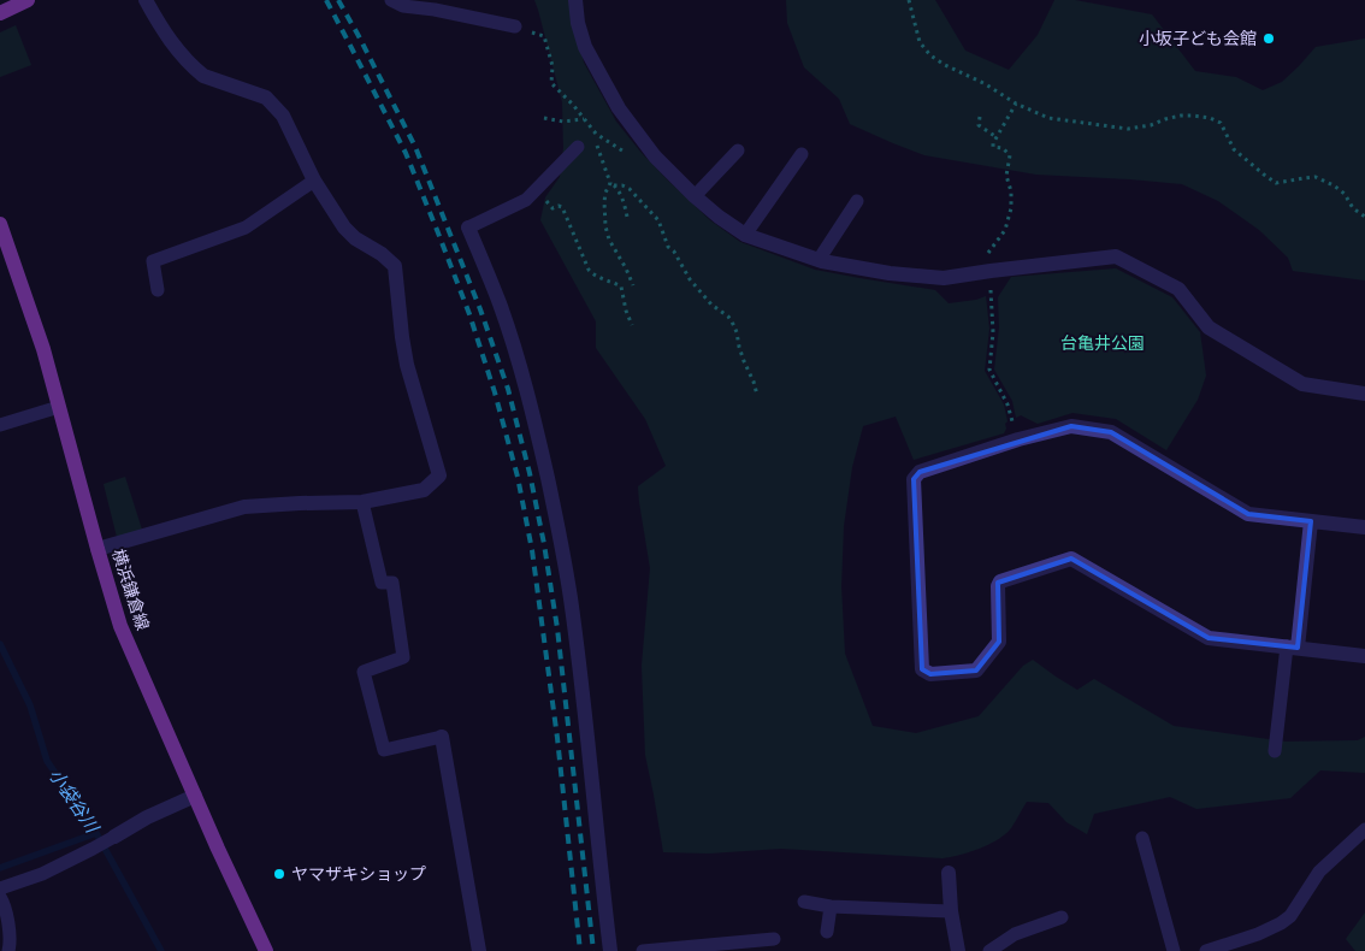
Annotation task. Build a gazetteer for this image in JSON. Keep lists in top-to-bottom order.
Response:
{
  "streets": {
    "main road": ["横浜鎌倉線"]
  },
  "water": ["小袋谷川"],
  "parks": ["台亀井公園"],
  "places": ["小坂子ども会館", "ヤマザキショップ"]
}
